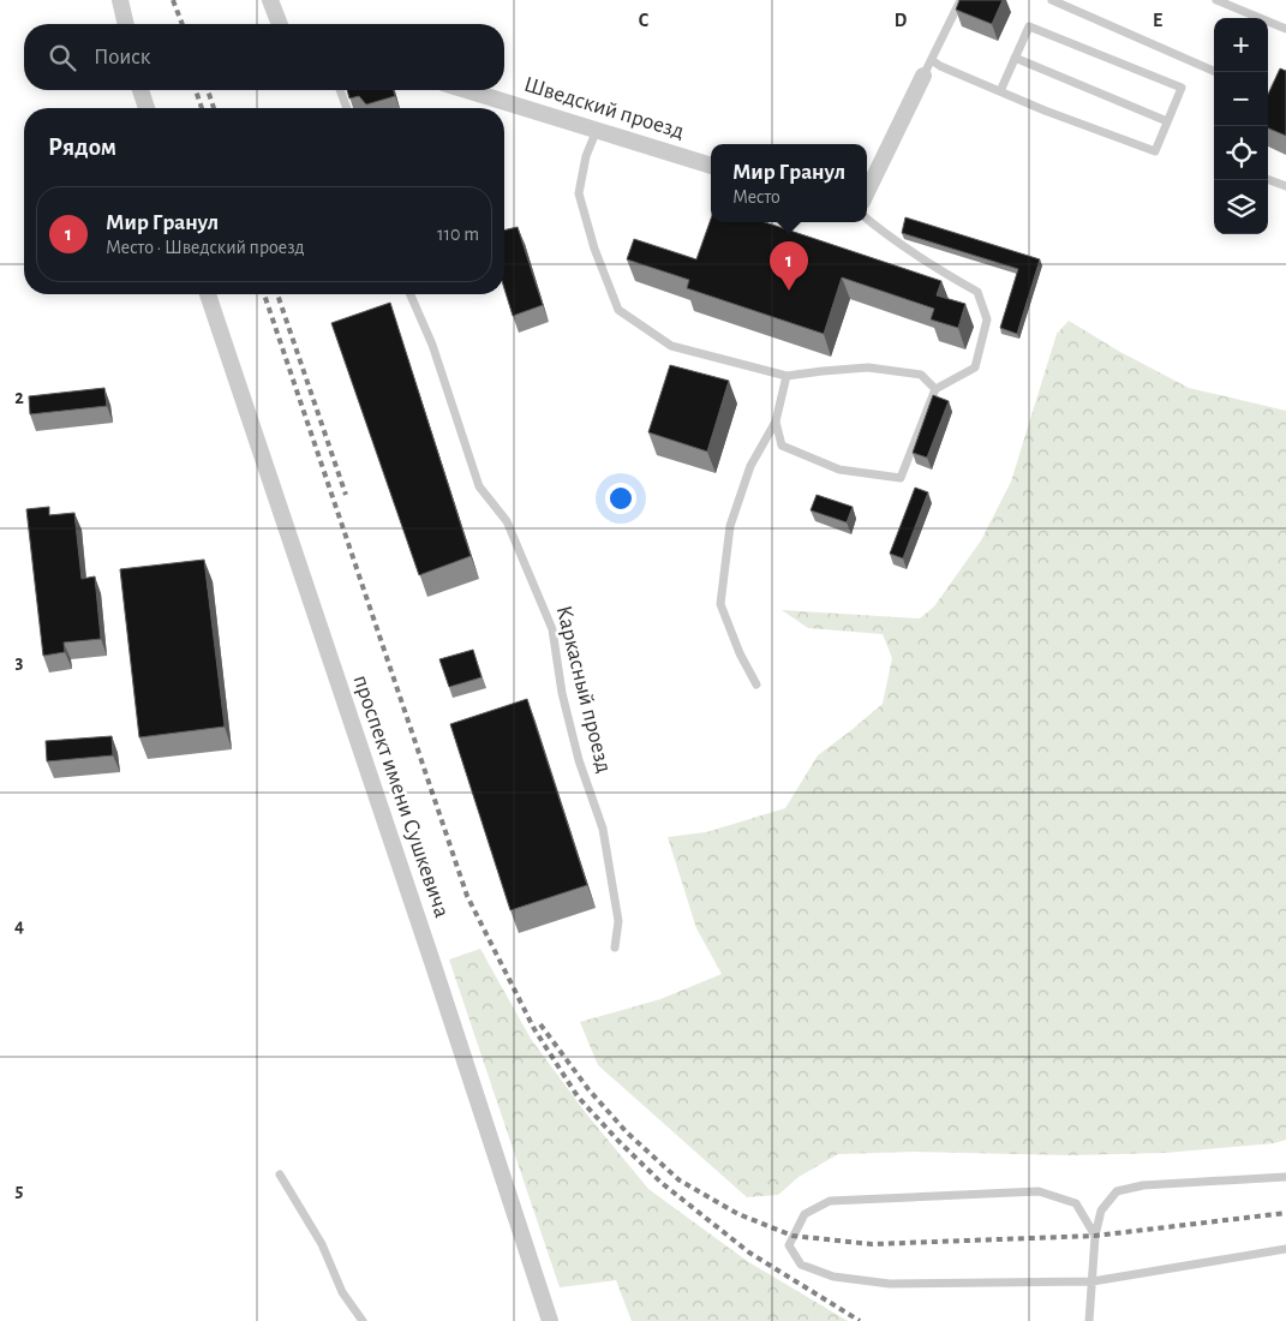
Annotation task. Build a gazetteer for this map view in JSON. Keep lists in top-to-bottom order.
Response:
{
  "streets": {
    "street": ["Шведский проезд", "проспект имени Сушкевича"],
    "lane": ["Каркасный проезд"]
  },
  "page": {
    "map_buttons": ["+", "−"],
    "search": "Поиск",
    "heading": "Рядом",
    "popup": ["Мир Гранул", "Место"],
    "list": [
      {
        "mark": "1",
        "name": "Мир Гранул",
        "note": "Место · Шведский проезд",
        "value": "110 m"
      }
    ],
    "pins": "1"
  },
  "grid": {
    "columns": ["C", "D", "E"],
    "rows": [
      "2",
      "3",
      "4",
      "5"
    ]
  }
}
